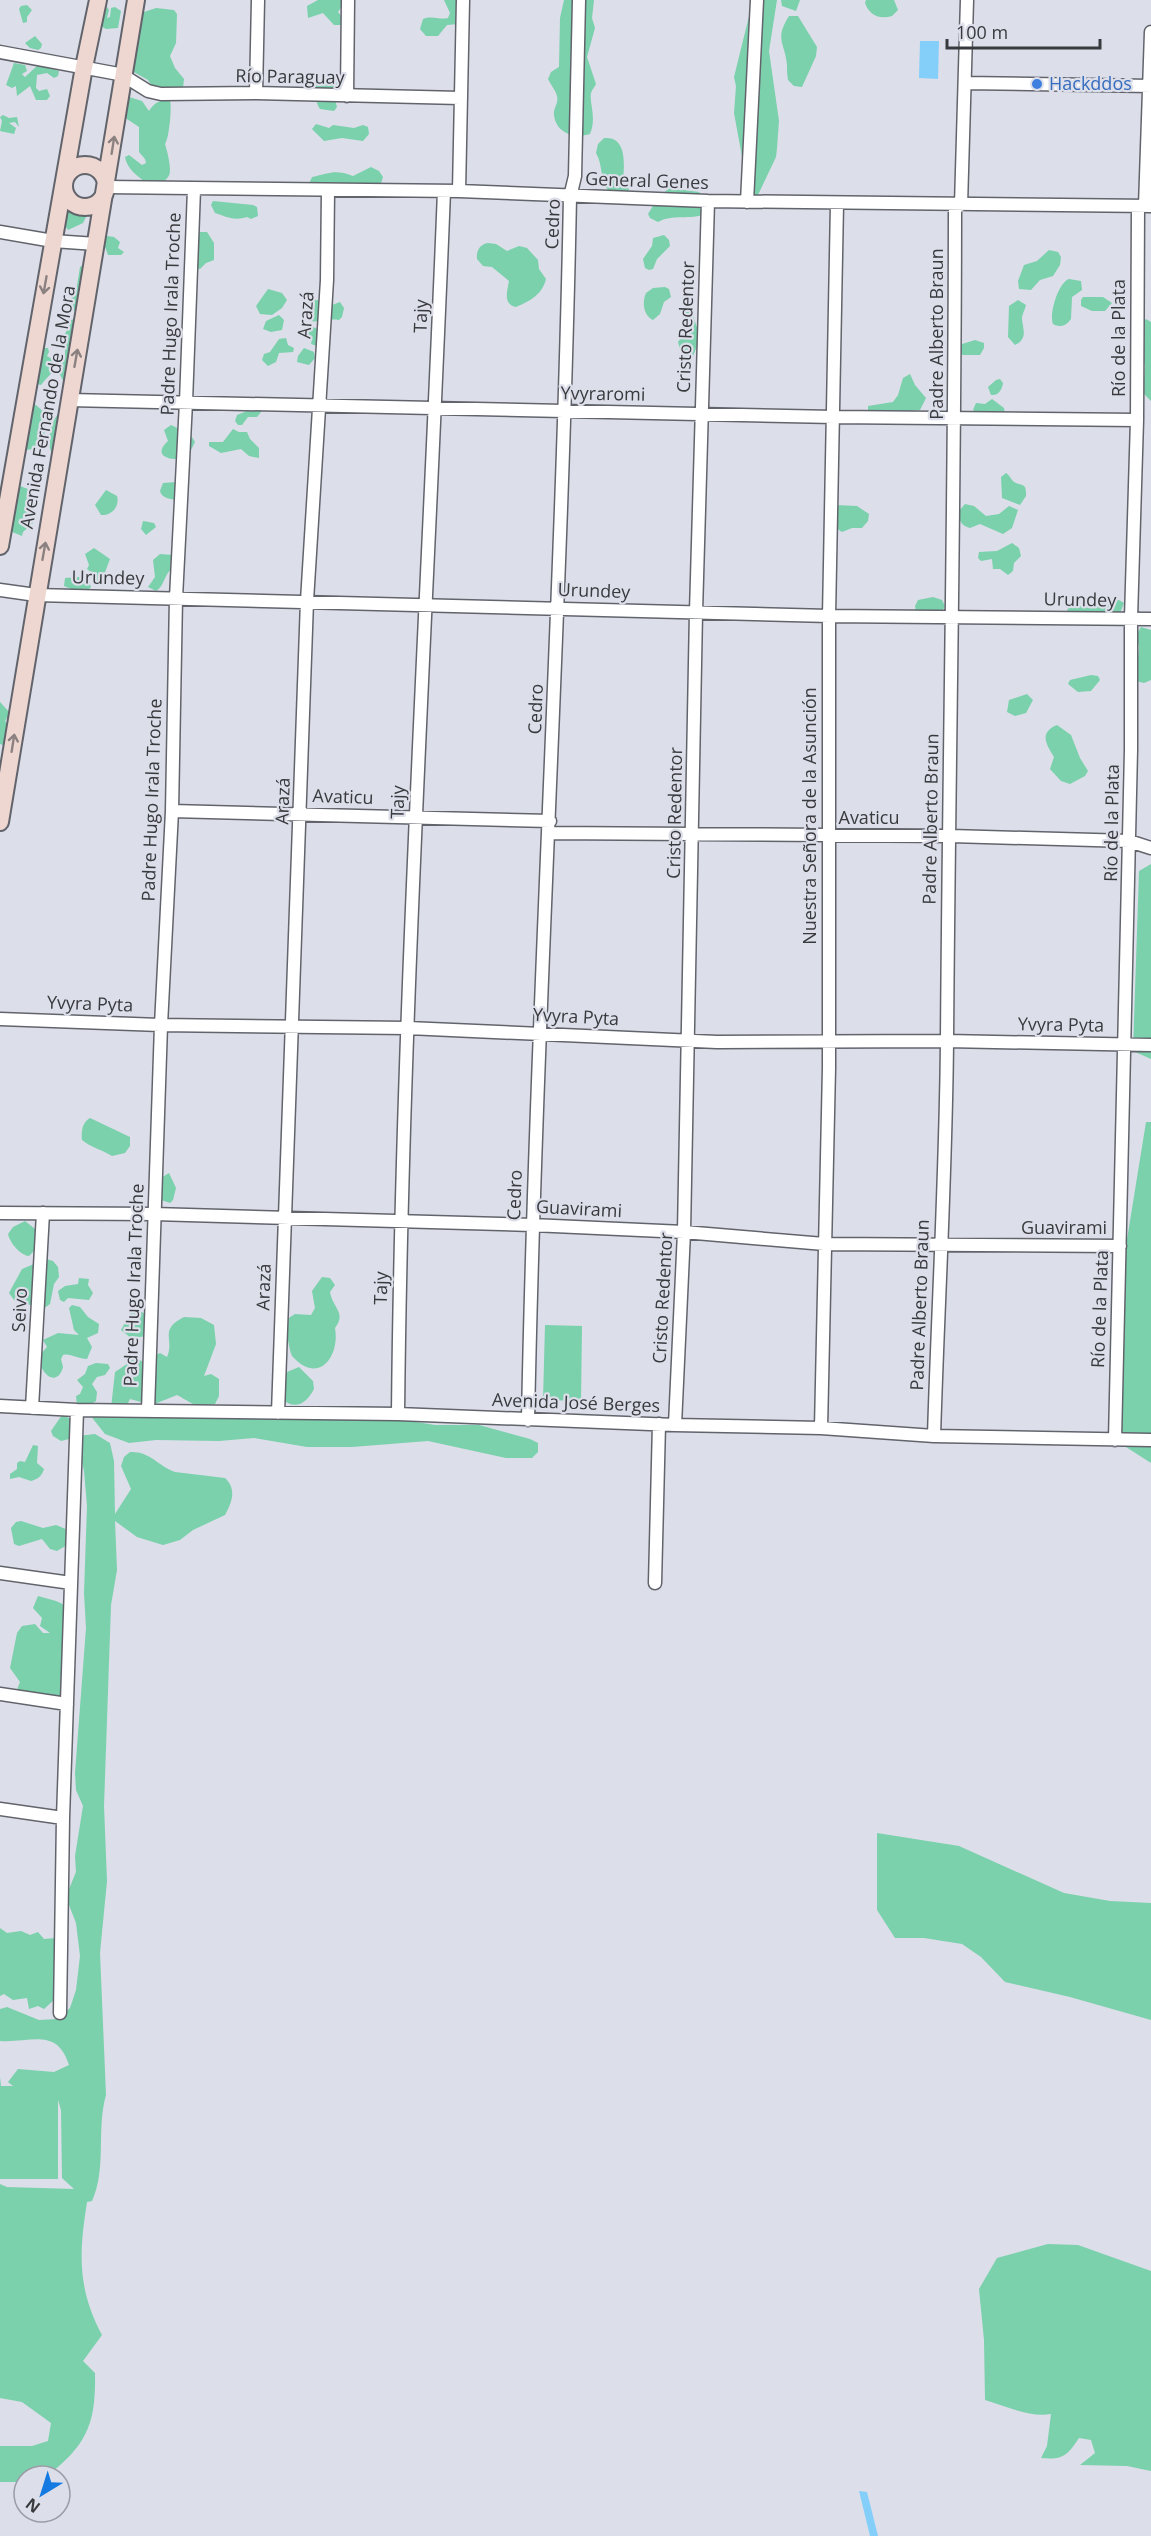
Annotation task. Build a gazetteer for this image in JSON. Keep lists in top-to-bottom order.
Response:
{
  "streets": {
    "main road": ["Avenida Fernando de la Mora"],
    "street": [
      "Río Paraguay",
      "General Genes",
      "Cedro",
      "Padre Hugo Irala Troche",
      "Arazá",
      "Tajy",
      "Cristo Redentor",
      "Padre Alberto Braun",
      "Río de la Plata",
      "Yvyraromi",
      "Urundey",
      "Avaticu",
      "Nuestra Señora de la Asunción",
      "Yvyra Pyta",
      "Guavirami",
      "Seivo",
      "Avenida José Berges"
    ]
  },
  "crossings": [
    ["Río Paraguay", "Avenida Fernando de la Mora"],
    ["General Genes", "Cedro"],
    ["General Genes", "Padre Hugo Irala Troche"],
    ["General Genes", "Arazá"],
    ["General Genes", "Tajy"],
    ["General Genes", "Cristo Redentor"],
    ["General Genes", "Padre Alberto Braun"],
    ["General Genes", "Río de la Plata"],
    ["General Genes", "Avenida Fernando de la Mora"],
    ["General Genes", "Nuestra Señora de la Asunción"],
    ["Cedro", "Yvyraromi"],
    ["Cedro", "Urundey"],
    ["Cedro", "Avaticu"],
    ["Cedro", "Yvyra Pyta"],
    ["Cedro", "Guavirami"],
    ["Cedro", "Avenida José Berges"],
    ["Padre Hugo Irala Troche", "Yvyraromi"],
    ["Padre Hugo Irala Troche", "Urundey"],
    ["Padre Hugo Irala Troche", "Avaticu"],
    ["Padre Hugo Irala Troche", "Yvyra Pyta"],
    ["Padre Hugo Irala Troche", "Guavirami"],
    ["Padre Hugo Irala Troche", "Avenida José Berges"],
    ["Arazá", "Yvyraromi"],
    ["Arazá", "Urundey"],
    ["Arazá", "Avaticu"],
    ["Arazá", "Yvyra Pyta"],
    ["Arazá", "Guavirami"],
    ["Arazá", "Avenida José Berges"],
    ["Tajy", "Yvyraromi"],
    ["Tajy", "Urundey"],
    ["Tajy", "Avaticu"],
    ["Tajy", "Yvyra Pyta"],
    ["Tajy", "Guavirami"],
    ["Tajy", "Avenida José Berges"],
    ["Cristo Redentor", "Yvyraromi"],
    ["Cristo Redentor", "Urundey"],
    ["Cristo Redentor", "Avaticu"],
    ["Cristo Redentor", "Yvyra Pyta"],
    ["Cristo Redentor", "Guavirami"],
    ["Cristo Redentor", "Avenida José Berges"],
    ["Padre Alberto Braun", "Yvyraromi"],
    ["Padre Alberto Braun", "Urundey"],
    ["Padre Alberto Braun", "Avaticu"],
    ["Padre Alberto Braun", "Yvyra Pyta"],
    ["Padre Alberto Braun", "Guavirami"],
    ["Padre Alberto Braun", "Avenida José Berges"],
    ["Río de la Plata", "Yvyraromi"],
    ["Río de la Plata", "Urundey"],
    ["Río de la Plata", "Avaticu"],
    ["Río de la Plata", "Yvyra Pyta"],
    ["Río de la Plata", "Guavirami"],
    ["Río de la Plata", "Avenida José Berges"],
    ["Yvyraromi", "Avenida Fernando de la Mora"],
    ["Yvyraromi", "Nuestra Señora de la Asunción"],
    ["Avenida Fernando de la Mora", "Urundey"],
    ["Urundey", "Nuestra Señora de la Asunción"],
    ["Avaticu", "Nuestra Señora de la Asunción"],
    ["Nuestra Señora de la Asunción", "Yvyra Pyta"],
    ["Nuestra Señora de la Asunción", "Guavirami"],
    ["Nuestra Señora de la Asunción", "Avenida José Berges"],
    ["Guavirami", "Seivo"],
    ["Seivo", "Avenida José Berges"]
  ],
  "places": ["Hackddos"],
  "scale_bar": "100 m",
  "north": "bottom left"
}
